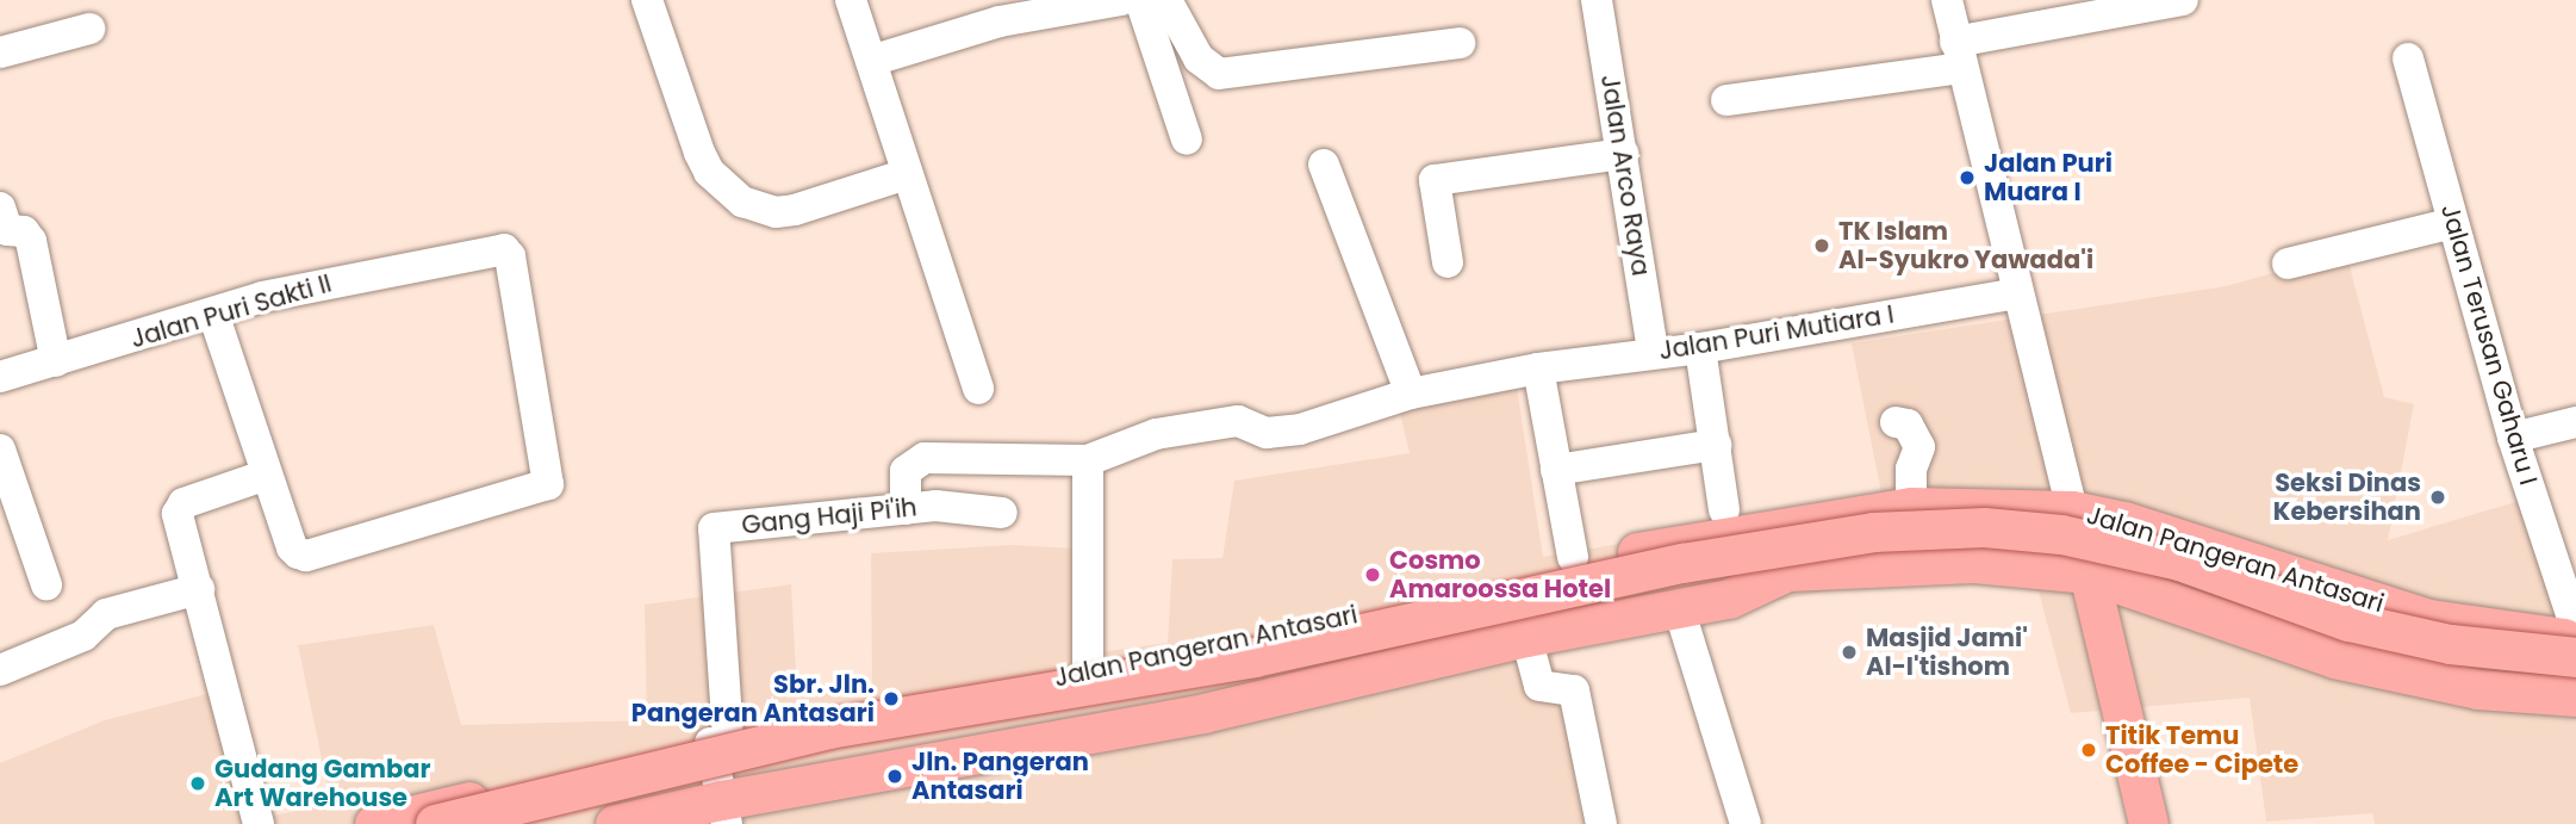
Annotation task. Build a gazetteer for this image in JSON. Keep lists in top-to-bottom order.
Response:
{
  "streets": {
    "main road": ["Jalan Pangeran Antasari"],
    "street": [
      "Jalan Arco Raya",
      "Jalan Puri Sakti II",
      "Jalan Puri Mutiara I",
      "Jalan Terusan Gaharu I",
      "Gang Haji Pi'ih"
    ]
  },
  "crossings": [
    ["Jalan Arco Raya", "Jalan Puri Mutiara I"],
    ["Gang Haji Pi'ih", "Jalan Pangeran Antasari"]
  ],
  "places": [
    "Jalan Puri Muara I",
    "TK Islam Al-Syukro Yawada'i",
    "Seksi Dinas Kebersihan",
    "Cosmo Amaroossa Hotel",
    "Masjid Jami' Al-I'tishom",
    "Sbr. Jln. Pangeran Antasari",
    "Titik Temu Coffee - Cipete",
    "Jln. Pangeran Antasari",
    "Gudang Gambar Art Warehouse"
  ]
}
